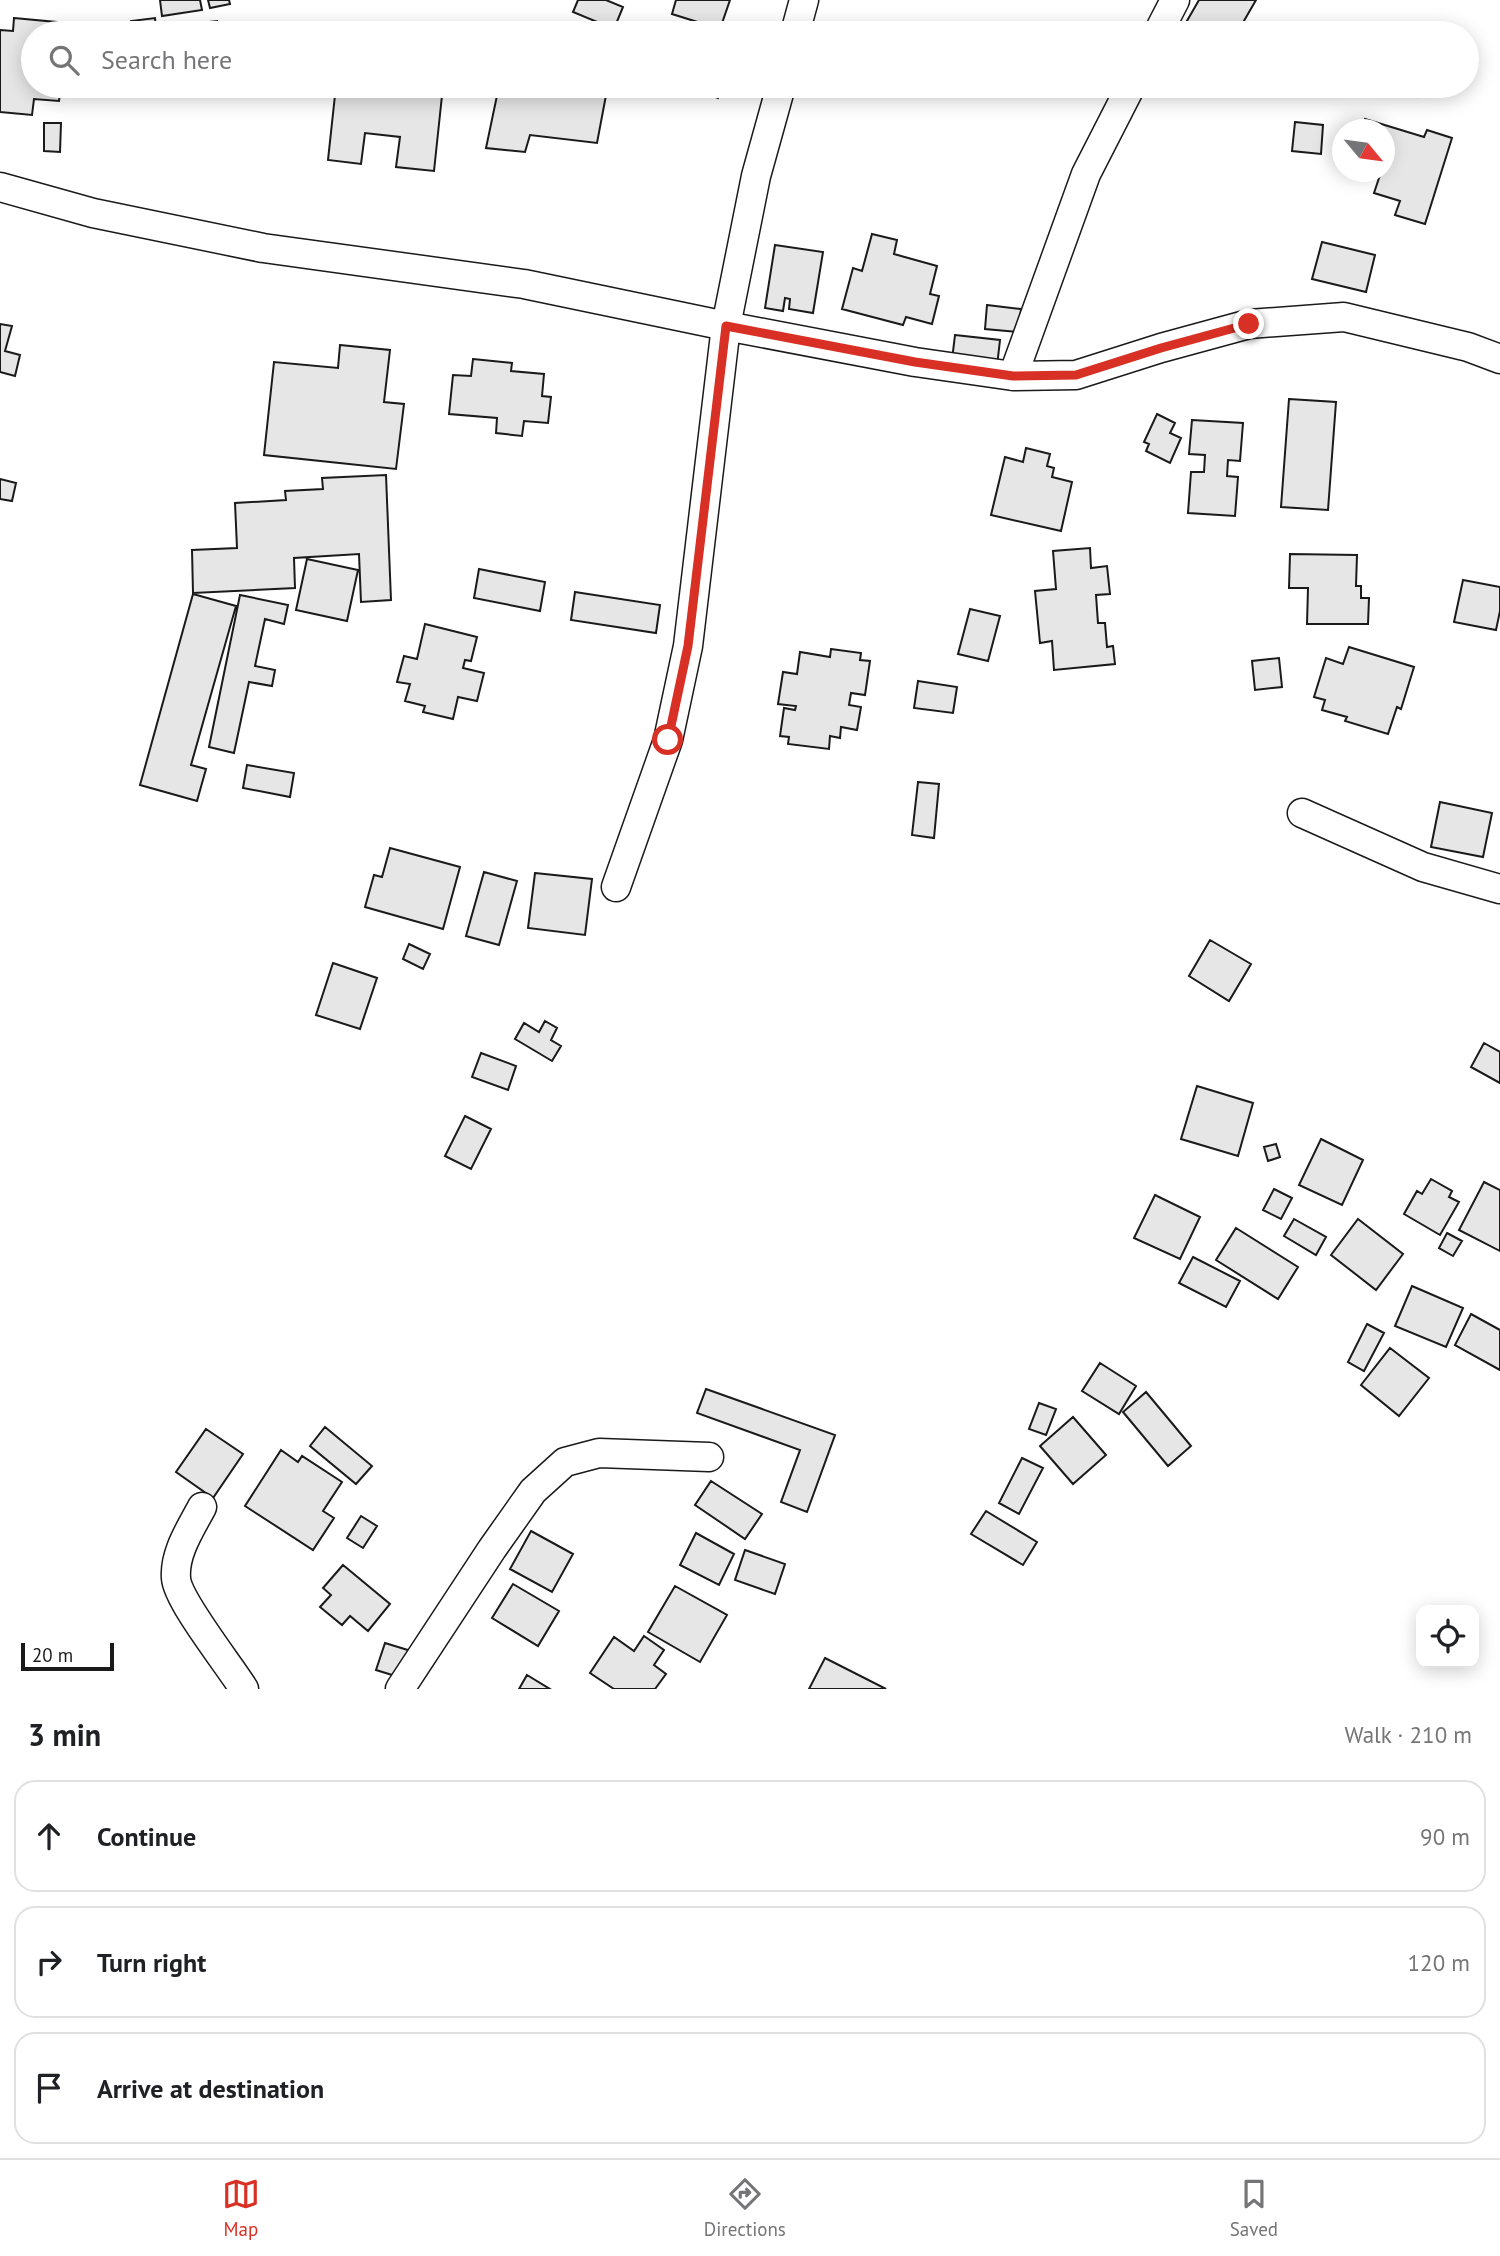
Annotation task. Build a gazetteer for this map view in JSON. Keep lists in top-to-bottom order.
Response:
{
  "scale_bar": "20 m",
  "north": "bottom right",
  "page": {
    "search": "Search here",
    "scale": "20 m",
    "heading": ["3 min", "Walk · 210 m"],
    "list": [
      ["Continue", "90 m"],
      ["Turn right", "120 m"],
      "Arrive at destination"
    ],
    "nav": ["Map", "Directions", "Saved"]
  }
}
